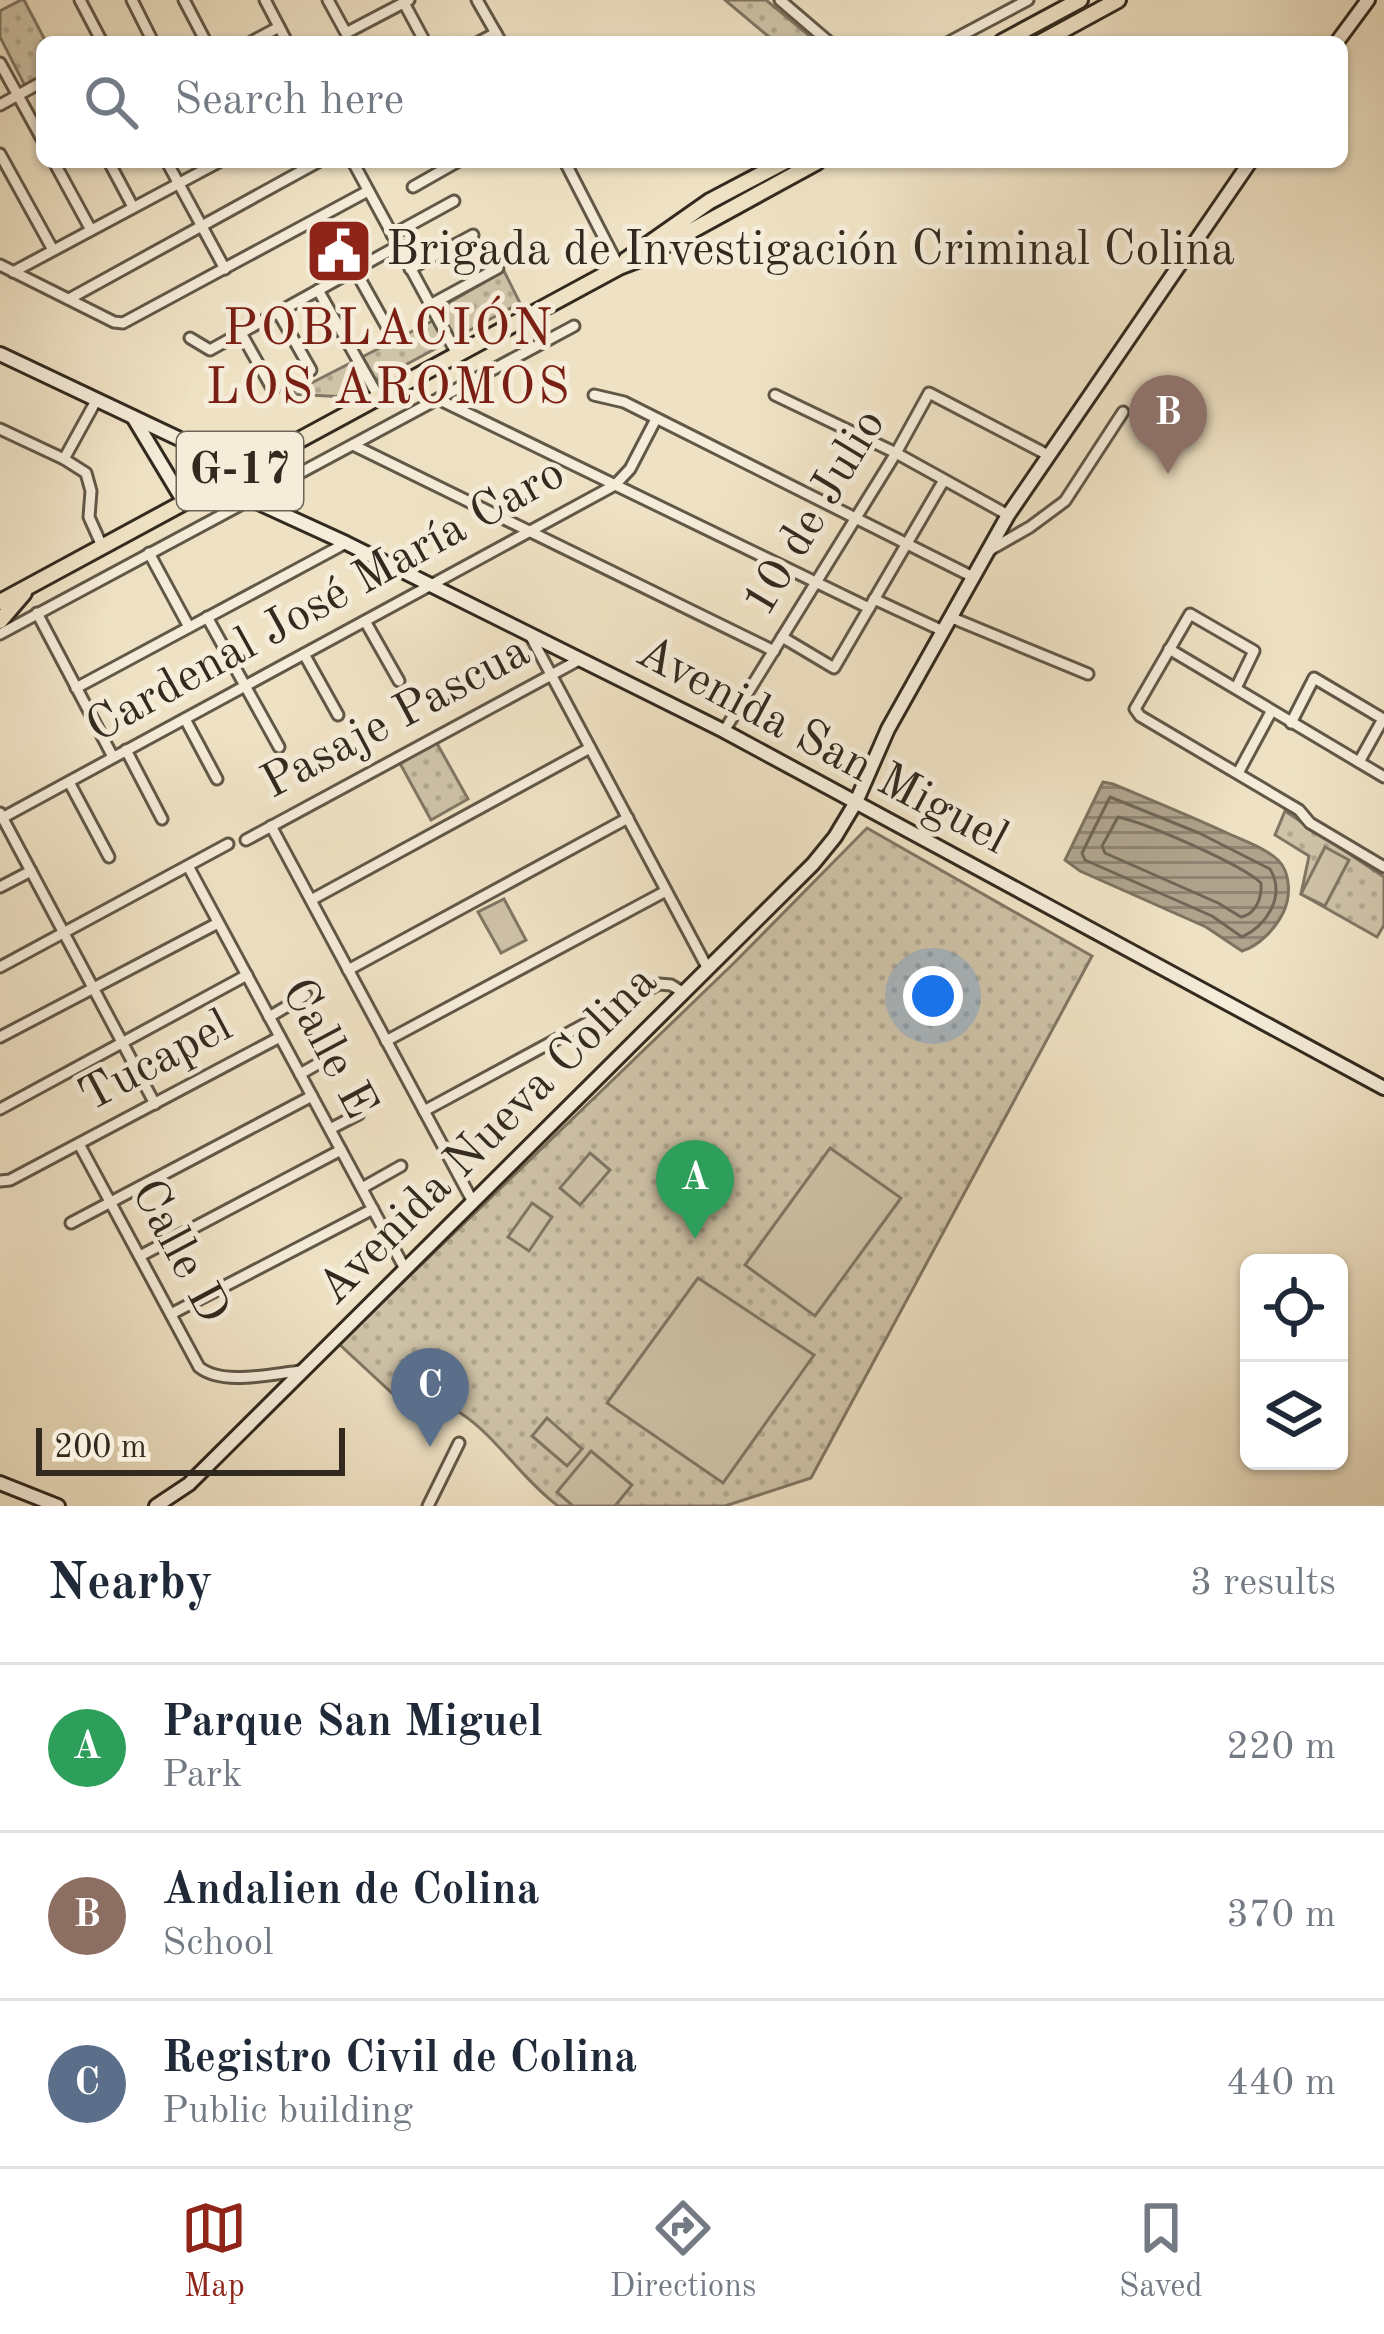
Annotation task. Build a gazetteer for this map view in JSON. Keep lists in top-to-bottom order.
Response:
{
  "streets": {
    "main road": ["G-17"],
    "street": [
      "10 de Julio",
      "Cardenal José María Caro",
      "Pasaje Pascua",
      "Avenida San Miguel",
      "Calle E",
      "Tucapel",
      "Avenida Nueva Colina",
      "Calle D"
    ]
  },
  "crossings": [
    ["G-17", "Avenida San Miguel"],
    ["10 de Julio", "Avenida San Miguel"],
    ["10 de Julio", "Avenida Nueva Colina"],
    ["Cardenal José María Caro", "Avenida San Miguel"],
    ["Pasaje Pascua", "Avenida San Miguel"],
    ["Avenida San Miguel", "Avenida Nueva Colina"],
    ["Calle E", "Tucapel"],
    ["Calle E", "Avenida Nueva Colina"],
    ["Tucapel", "Calle D"],
    ["Avenida Nueva Colina", "Calle D"]
  ],
  "districts": ["POBLACIÓN LOS AROMOS"],
  "places": {
    "public building": ["Brigada de Investigación Criminal Colina"]
  },
  "scale_bar": "200 m",
  "page": {
    "search": "Search here",
    "pins": ["B", "A", "C"],
    "scale": "200 m",
    "heading": ["Nearby", "3 results"],
    "list": [
      {
        "mark": "A",
        "name": "Parque San Miguel",
        "note": "Park",
        "value": "220 m"
      },
      {
        "mark": "B",
        "name": "Andalien de Colina",
        "note": "School",
        "value": "370 m"
      },
      {
        "mark": "C",
        "name": "Registro Civil de Colina",
        "note": "Public building",
        "value": "440 m"
      }
    ],
    "nav": ["Map", "Directions", "Saved"]
  }
}
